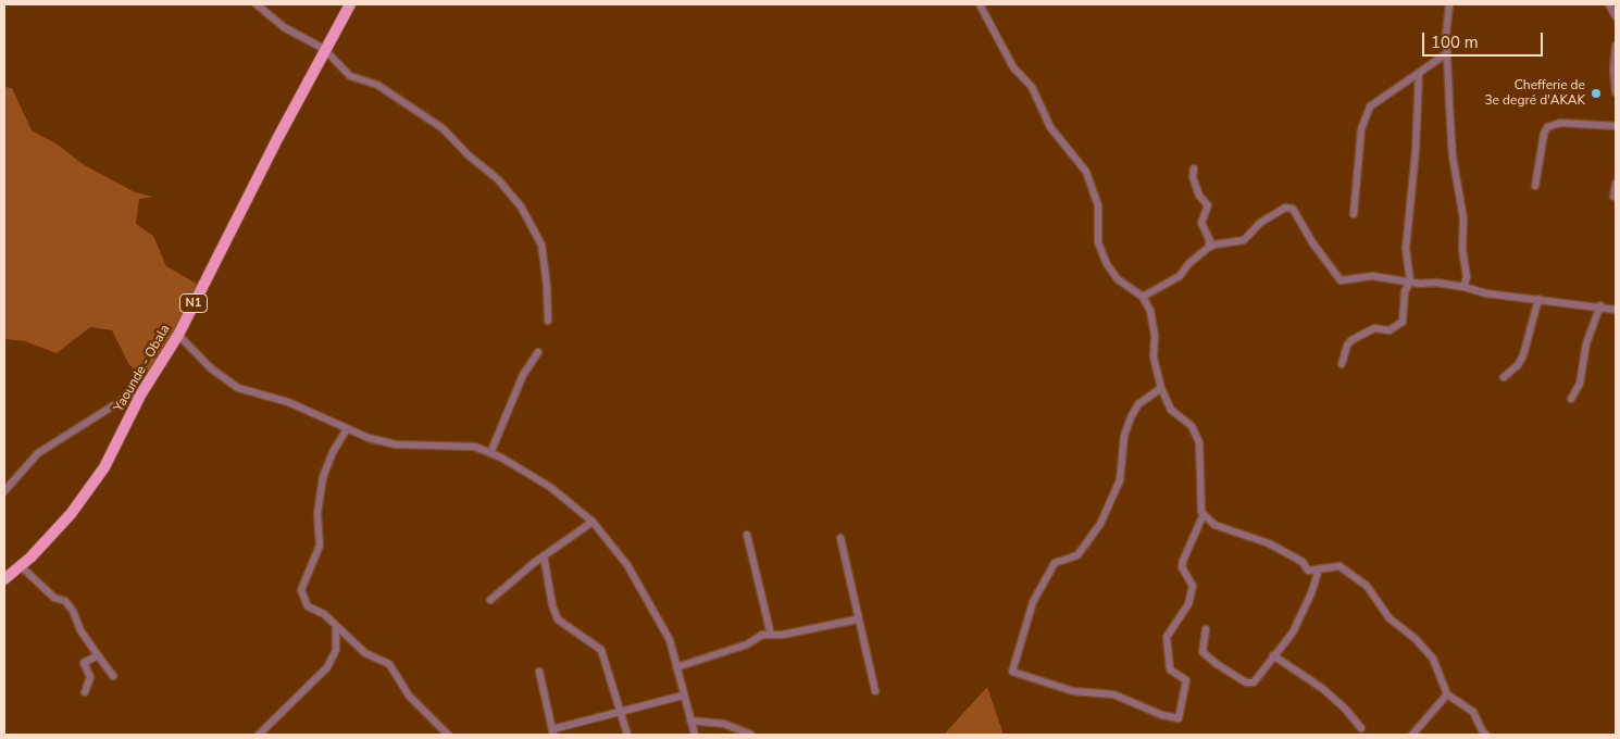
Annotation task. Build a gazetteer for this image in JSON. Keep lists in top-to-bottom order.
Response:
{
  "streets": {
    "highway": ["N1", "Yaounde - Obala"]
  },
  "places": ["Chefferie de 3e degré d'AKAK"],
  "scale_bar": "100 m"
}
